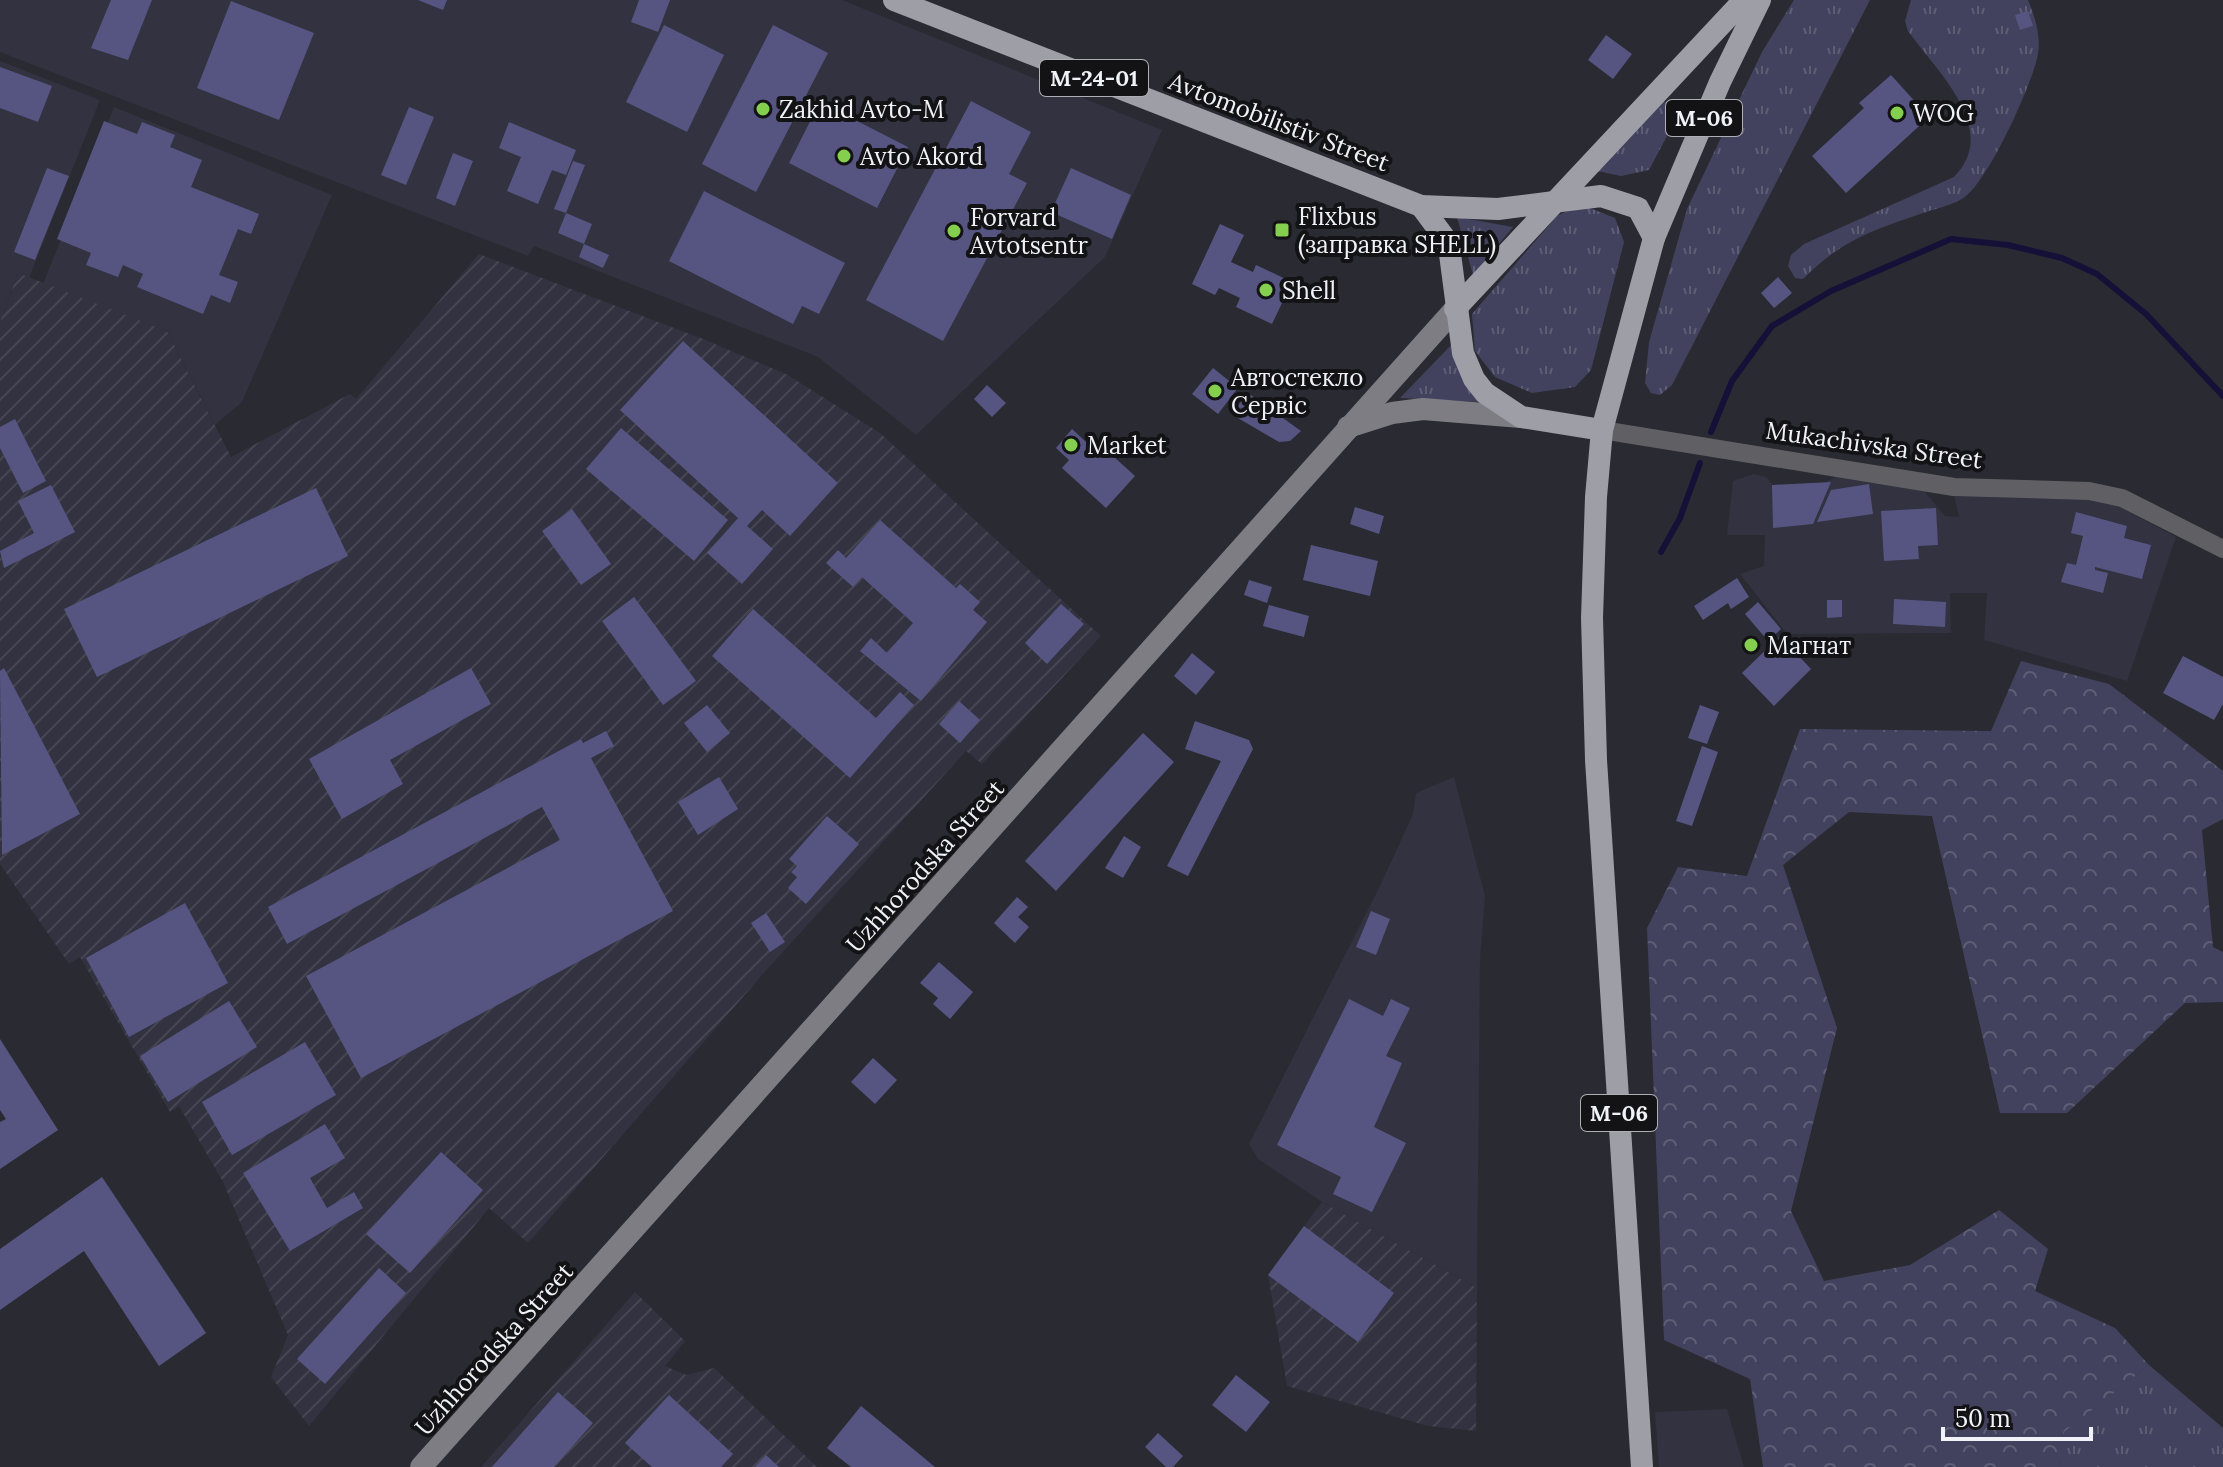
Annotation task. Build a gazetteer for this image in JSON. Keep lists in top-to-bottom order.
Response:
{
  "streets": {
    "highway": ["М-24-01", "М-06", "Avtomobilistiv Street"],
    "main road": ["Uzhhorodska Street"],
    "street": ["Mukachivska Street"]
  },
  "crossings": [
    ["М-24-01", "М-06"],
    ["М-24-01", "Avtomobilistiv Street"],
    ["М-06", "Mukachivska Street"]
  ],
  "places": {
    "other": [
      "Zakhid Avto-M",
      "WOG",
      "Avto Akord",
      "Forvard Avtotsentr",
      "Shell",
      "Автостекло Сервіс",
      "Market",
      "Магнат"
    ],
    "transit": ["Flixbus (заправка SHELL)"]
  },
  "scale_bar": "50 m"
}
